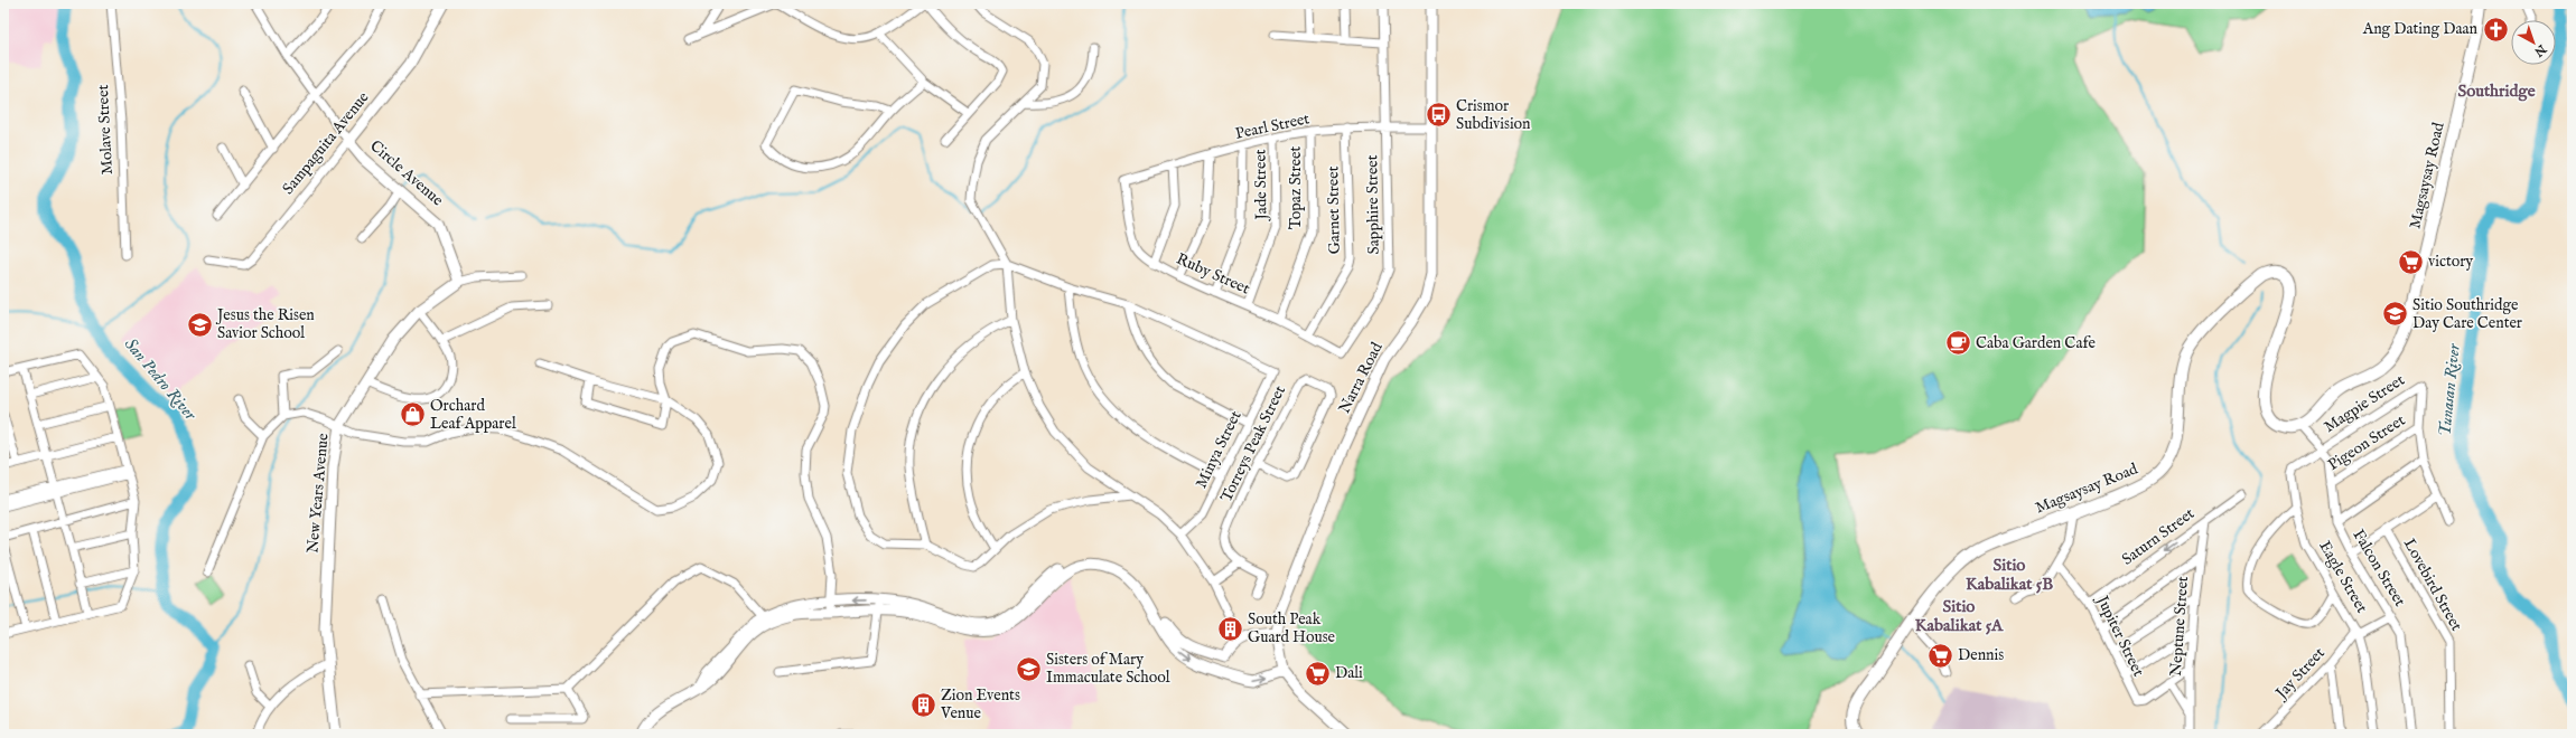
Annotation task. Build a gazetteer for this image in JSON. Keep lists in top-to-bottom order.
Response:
{
  "streets": {
    "main road": ["Magsaysay Road"],
    "street": [
      "Pearl Street",
      "Molave Street",
      "Sampaguita Avenue",
      "Circle Avenue",
      "Jade Street",
      "Topaz Street",
      "Sapphire Street",
      "Garnet Street",
      "Ruby Street",
      "Narra Road",
      "Magpie Street",
      "Pigeon Street",
      "Torreys Peak Street",
      "Minya Street",
      "New Years Avenue",
      "Saturn Street",
      "Falcon Street",
      "Eagle Street",
      "Lovebird Street",
      "Neptune Street",
      "Jupiter Street",
      "Jay Street"
    ]
  },
  "crossings": [
    ["Pearl Street", "Jade Street"],
    ["Pearl Street", "Topaz Street"],
    ["Pearl Street", "Sapphire Street"],
    ["Pearl Street", "Garnet Street"],
    ["Pearl Street", "Ruby Street"],
    ["Pearl Street", "Narra Road"],
    ["Sampaguita Avenue", "Circle Avenue"],
    ["Circle Avenue", "New Years Avenue"],
    ["Magsaysay Road", "Falcon Street"],
    ["Jade Street", "Ruby Street"],
    ["Topaz Street", "Ruby Street"],
    ["Sapphire Street", "Ruby Street"],
    ["Garnet Street", "Ruby Street"],
    ["Magpie Street", "Pigeon Street"],
    ["Magpie Street", "Falcon Street"],
    ["Magpie Street", "Eagle Street"],
    ["Pigeon Street", "Falcon Street"],
    ["Saturn Street", "Neptune Street"],
    ["Saturn Street", "Jupiter Street"],
    ["Falcon Street", "Eagle Street"],
    ["Eagle Street", "Jay Street"]
  ],
  "districts": ["Southridge", "Sitio Kabalikat 5B", "Sitio Kabalikat 5A"],
  "water": ["San Pedro River", "Tunasan River"],
  "places": {
    "church": ["Ang Dating Daan"],
    "bus stop": ["Crismor Subdivision"],
    "supermarket": ["victory", "Dennis", "Dali"],
    "school or university": ["Sitio Southridge Day Care Center", "Jesus the Risen Savior School", "Sisters of Mary Immaculate School"],
    "cafe": ["Caba Garden Cafe"],
    "shop": ["Orchard Leaf Apparel"],
    "building": ["South Peak Guard House", "Zion Events Venue"]
  },
  "north": "bottom right"
}
